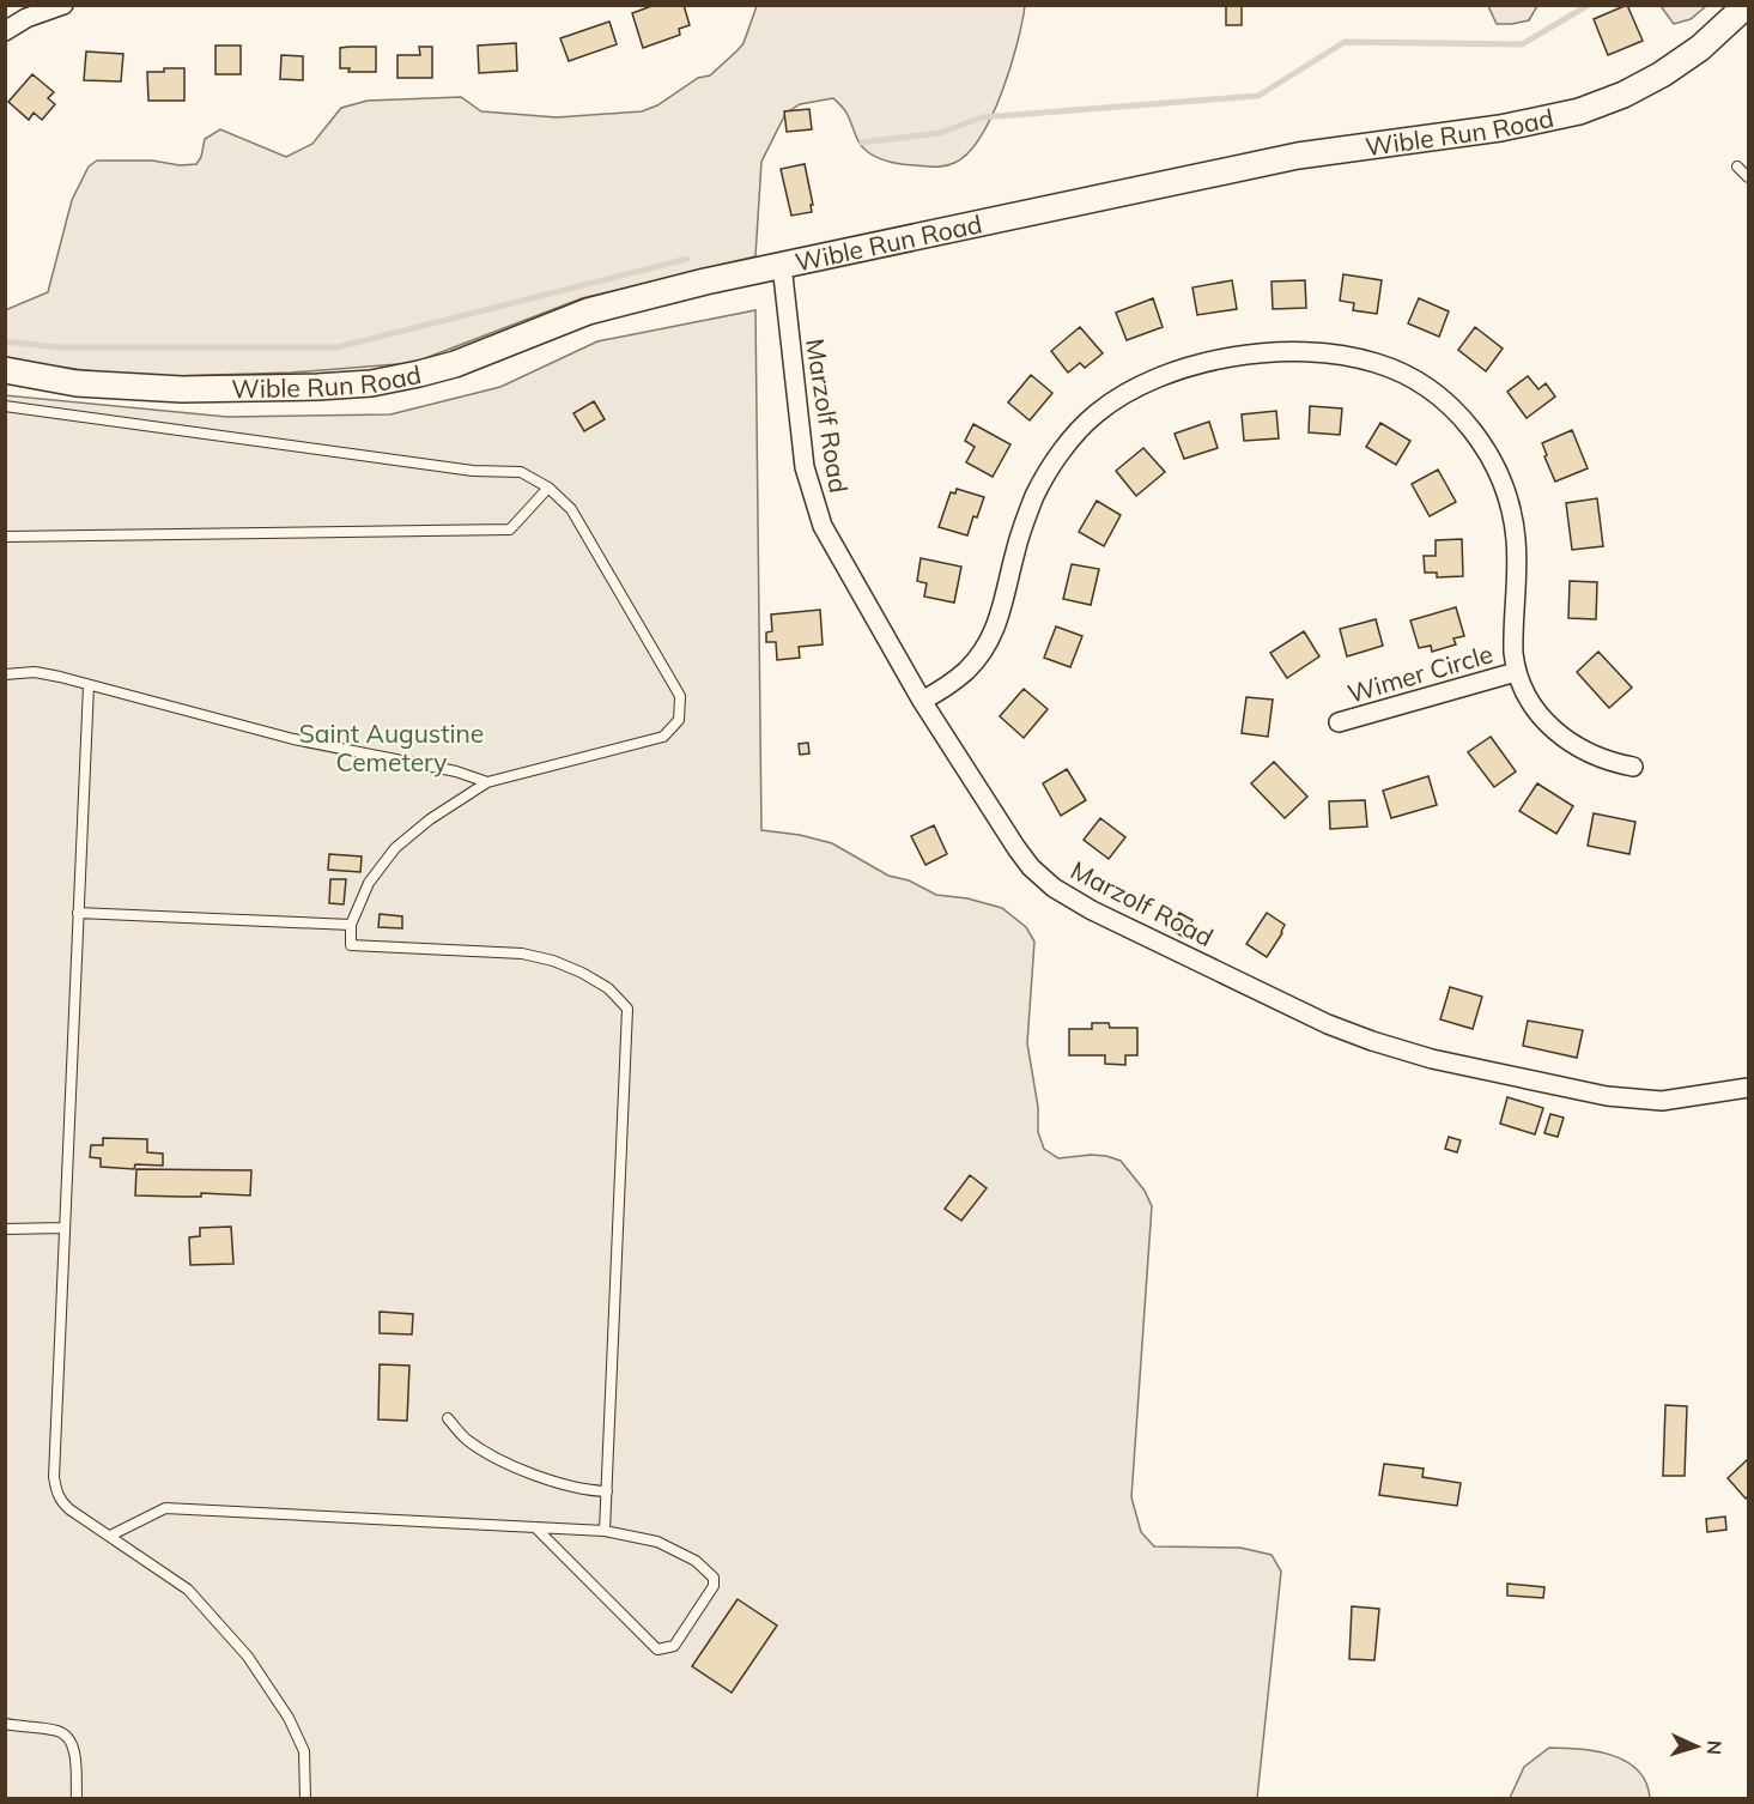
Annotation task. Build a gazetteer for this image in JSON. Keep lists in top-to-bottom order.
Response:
{
  "streets": {
    "street": ["Wible Run Road", "Marzolf Road", "Wimer Circle"]
  },
  "crossings": [
    ["Wible Run Road", "Marzolf Road"]
  ],
  "parks": ["Saint Augustine Cemetery"],
  "north": "right"
}
